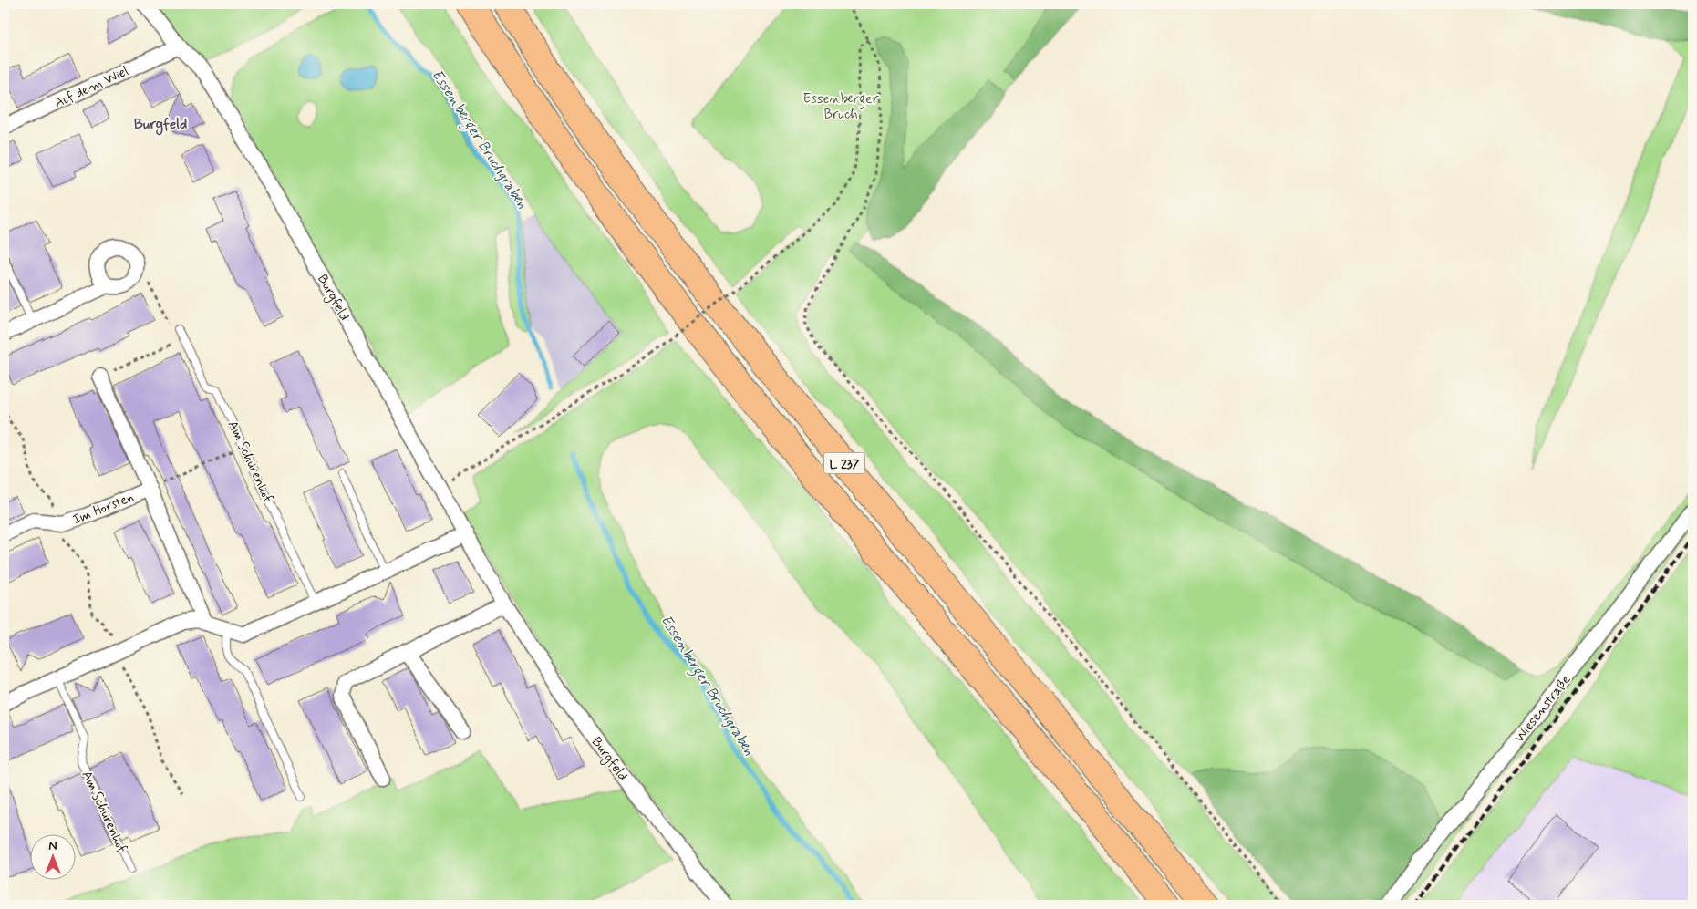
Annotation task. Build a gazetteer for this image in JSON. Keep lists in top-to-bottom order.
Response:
{
  "streets": {
    "highway": ["L 237"],
    "street": [
      "Auf dem Wiel",
      "Burgfeld",
      "Im Horsten",
      "Wiesenstraße"
    ],
    "lane": ["Am Schürenhof"]
  },
  "crossings": [
    ["Auf dem Wiel", "Burgfeld"]
  ],
  "districts": ["Burgfeld"],
  "water": ["Essenberger Bruchgraben"],
  "parks": ["Essenberger Bruch"],
  "north": "top"
}
